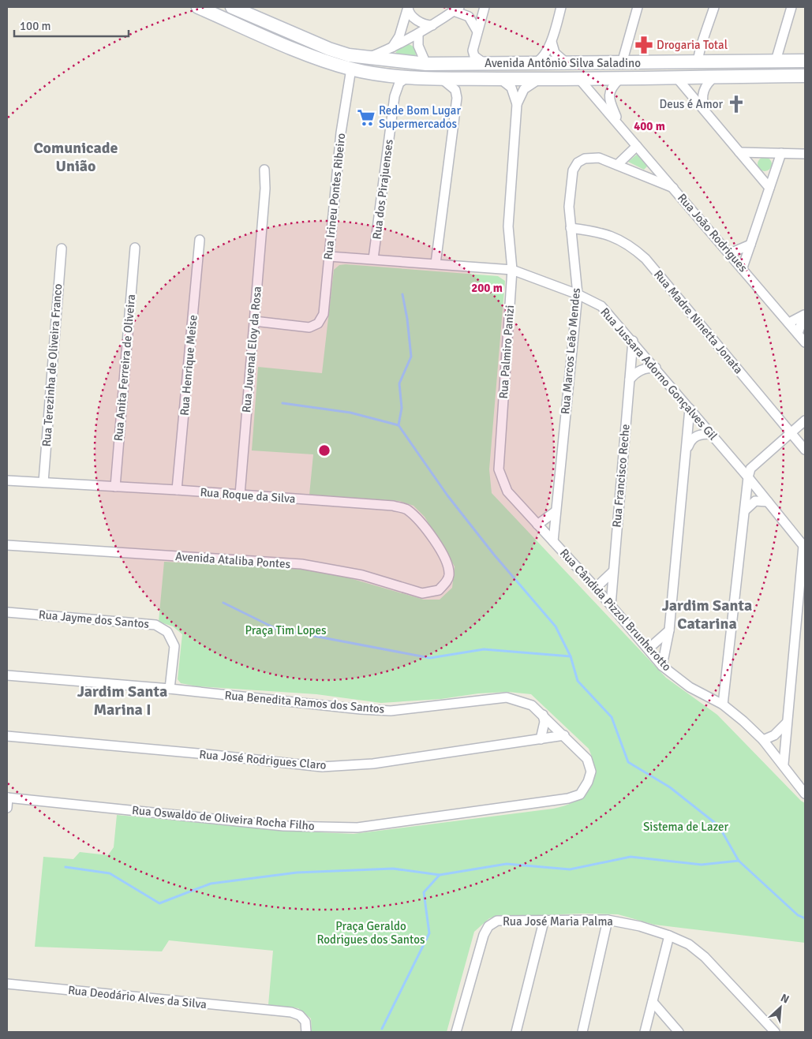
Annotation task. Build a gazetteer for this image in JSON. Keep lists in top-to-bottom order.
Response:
{
  "streets": {
    "main road": ["Avenida Antônio Silva Saladino"],
    "street": [
      "Rua dos Pirajuenses",
      "Rua Irineu Pontes Ribeiro",
      "Rua João Rodrigues",
      "Rua Madre Ninetta Jonata",
      "Rua Juvenal Eloy da Rosa",
      "Rua Marcos Leão Mendes",
      "Rua Palmiro Panizi",
      "Rua Terezinha de Oliveira Franco",
      "Rua Henrique Meise",
      "Rua Anita Ferreira de Oliveira",
      "Rua Jussara Adorno Gonçalves Gil",
      "Rua Francisco Reche",
      "Rua Roque da Silva",
      "Avenida Ataliba Pontes",
      "Rua Cândida Pizzol Brunherotto",
      "Rua Jayme dos Santos",
      "Rua Benedita Ramos dos Santos",
      "Rua José Rodrigues Claro",
      "Rua Oswaldo de Oliveira Rocha Filho",
      "Rua José Maria Palma",
      "Rua Deodário Alves da Silva"
    ]
  },
  "crossings": [
    ["Avenida Antônio Silva Saladino", "Rua dos Pirajuenses"],
    ["Avenida Antônio Silva Saladino", "Rua Irineu Pontes Ribeiro"],
    ["Avenida Antônio Silva Saladino", "Rua João Rodrigues"],
    ["Avenida Antônio Silva Saladino", "Rua Palmiro Panizi"],
    ["Rua dos Pirajuenses", "Rua Jussara Adorno Gonçalves Gil"],
    ["Rua Irineu Pontes Ribeiro", "Rua Juvenal Eloy da Rosa"],
    ["Rua Irineu Pontes Ribeiro", "Rua Jussara Adorno Gonçalves Gil"],
    ["Rua João Rodrigues", "Rua Marcos Leão Mendes"],
    ["Rua Madre Ninetta Jonata", "Rua Marcos Leão Mendes"],
    ["Rua Juvenal Eloy da Rosa", "Rua Roque da Silva"],
    ["Rua Marcos Leão Mendes", "Rua Jussara Adorno Gonçalves Gil"],
    ["Rua Marcos Leão Mendes", "Rua Cândida Pizzol Brunherotto"],
    ["Rua Palmiro Panizi", "Rua Jussara Adorno Gonçalves Gil"],
    ["Rua Palmiro Panizi", "Rua Cândida Pizzol Brunherotto"],
    ["Rua Terezinha de Oliveira Franco", "Rua Roque da Silva"],
    ["Rua Henrique Meise", "Rua Roque da Silva"],
    ["Rua Anita Ferreira de Oliveira", "Rua Roque da Silva"],
    ["Rua Jussara Adorno Gonçalves Gil", "Rua Francisco Reche"],
    ["Rua Francisco Reche", "Rua Cândida Pizzol Brunherotto"],
    ["Rua Roque da Silva", "Avenida Ataliba Pontes"],
    ["Rua Jayme dos Santos", "Rua Benedita Ramos dos Santos"],
    ["Rua Benedita Ramos dos Santos", "Rua José Rodrigues Claro"],
    ["Rua Benedita Ramos dos Santos", "Rua Oswaldo de Oliveira Rocha Filho"]
  ],
  "districts": ["Comunicade União", "Jardim Santa Catarina", "Jardim Santa Marina I"],
  "parks": ["Praça Tim Lopes", "Sistema de Lazer", "Praça Geraldo Rodrigues dos Santos"],
  "places": {
    "pharmacy": ["Drogaria Total"],
    "church": ["Deus é Amor"],
    "supermarket": ["Rede Bom Lugar Supermercados"]
  },
  "scale_bar": "100 m",
  "north": "top right",
  "rings": ["400 m", "200 m"]
}
